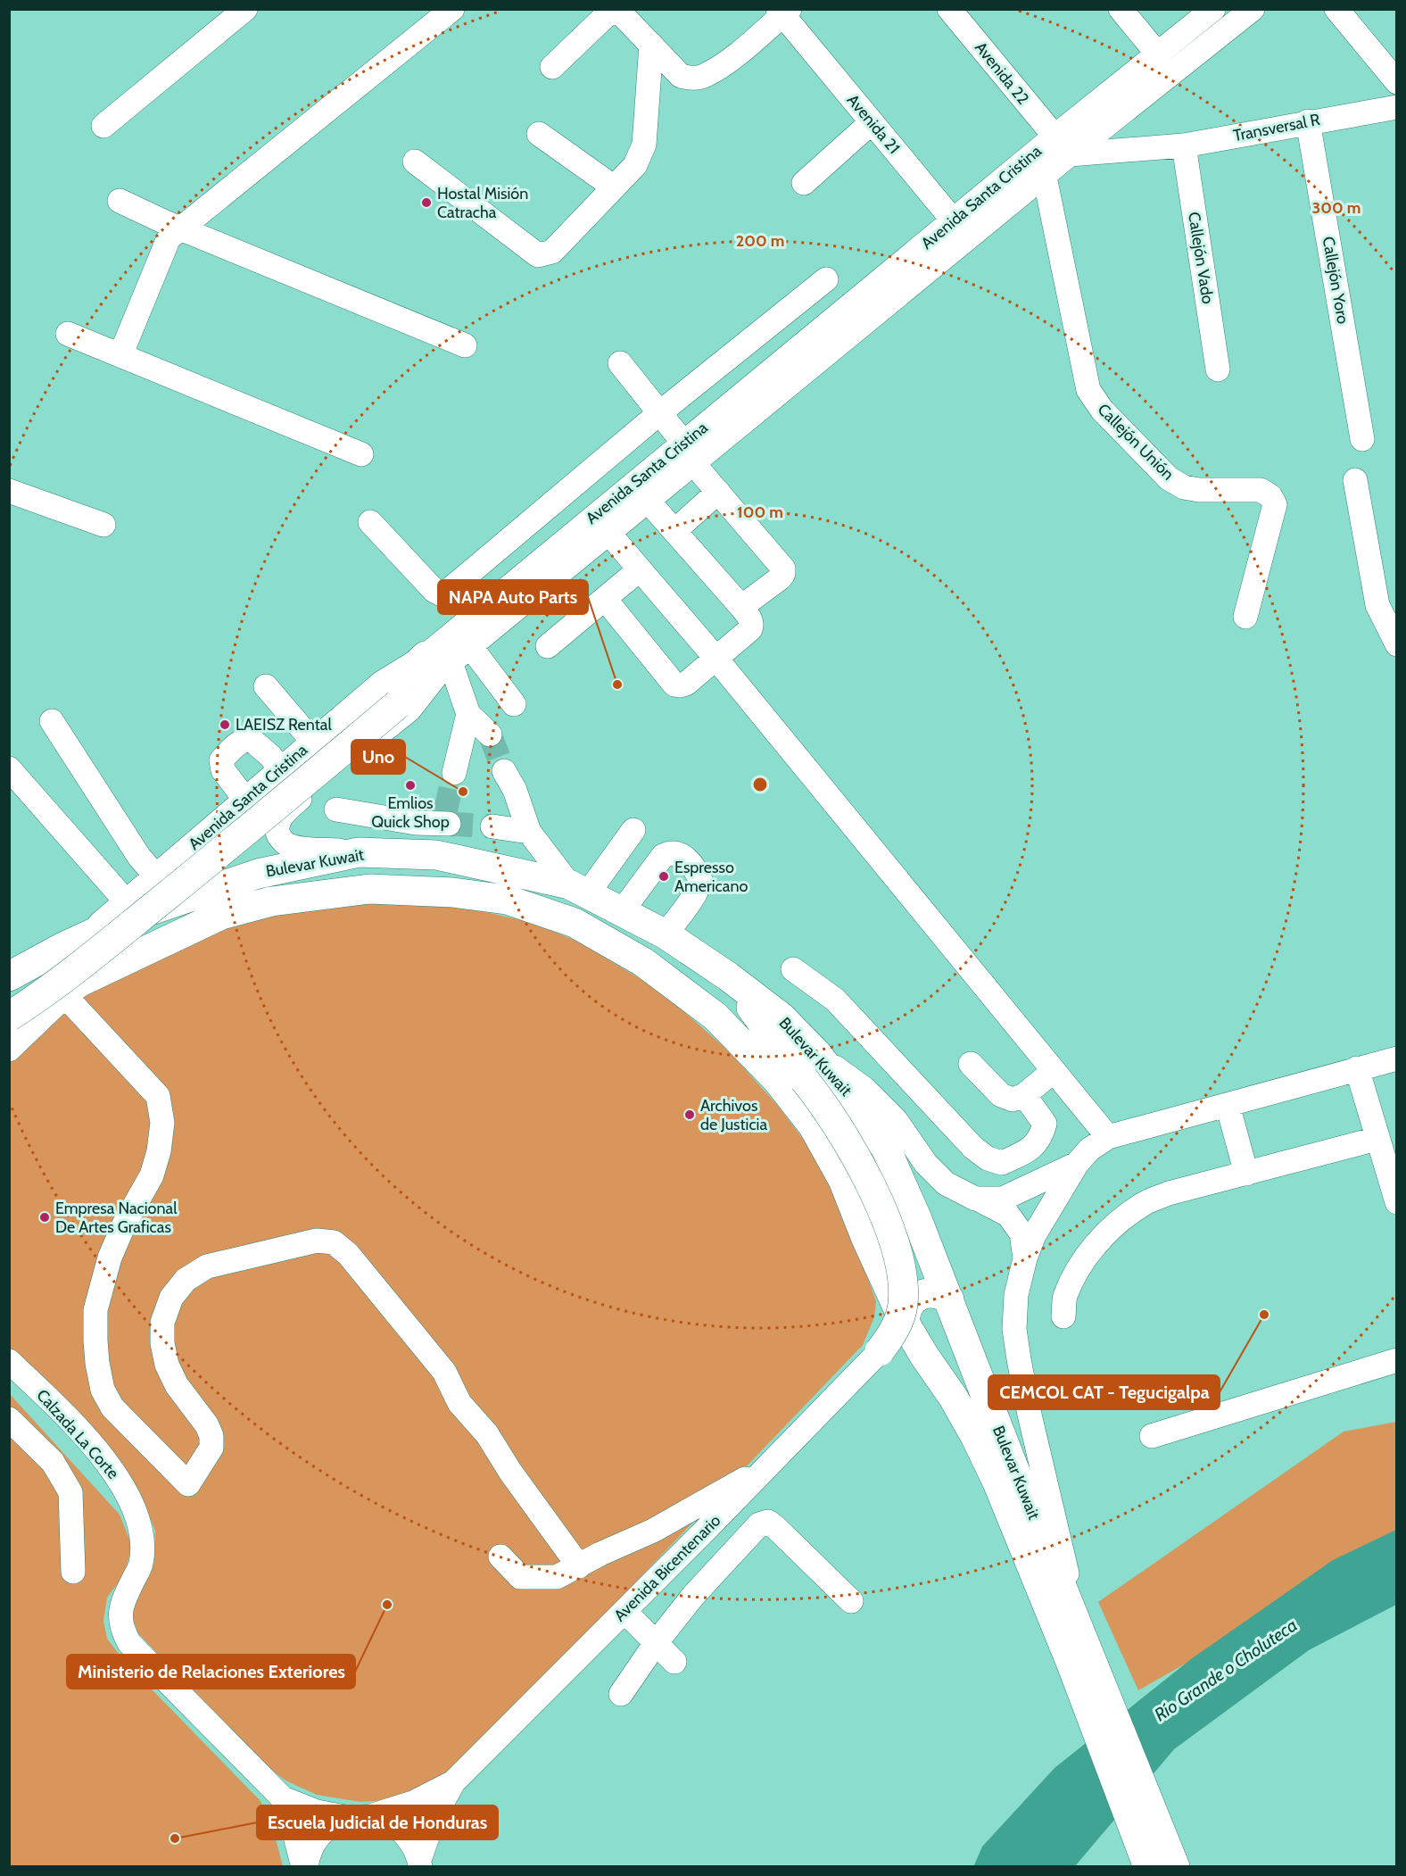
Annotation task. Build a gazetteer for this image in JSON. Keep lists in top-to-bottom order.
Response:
{
  "streets": {
    "main road": ["Bulevar Kuwait"],
    "street": [
      "Avenida 22",
      "Avenida 21",
      "Transversal R",
      "Avenida Santa Cristina",
      "Callejón Vado",
      "Callejón Yoro",
      "Callejón Unión",
      "Calzada La Corte",
      "Avenida Bicentenario"
    ]
  },
  "crossings": [
    ["Avenida 22", "Avenida Santa Cristina"],
    ["Avenida 21", "Avenida Santa Cristina"],
    ["Transversal R", "Avenida Santa Cristina"],
    ["Transversal R", "Callejón Vado"],
    ["Transversal R", "Callejón Yoro"],
    ["Avenida Santa Cristina", "Callejón Unión"],
    ["Avenida Santa Cristina", "Bulevar Kuwait"],
    ["Calzada La Corte", "Avenida Bicentenario"]
  ],
  "water": ["Río Grande o Choluteca"],
  "places": [
    "Hostal Misión Catracha",
    "NAPA Auto Parts",
    "LAEISZ Rental",
    "Emlios Quick Shop",
    "Uno",
    "Espresso Americano",
    "Archivos de Justicia",
    "Empresa Nacional De Artes Graficas",
    "CEMCOL CAT - Tegucigalpa",
    "Ministerio de Relaciones Exteriores",
    "Escuela Judicial de Honduras"
  ],
  "rings": ["300 m", "200 m", "100 m"]
}
